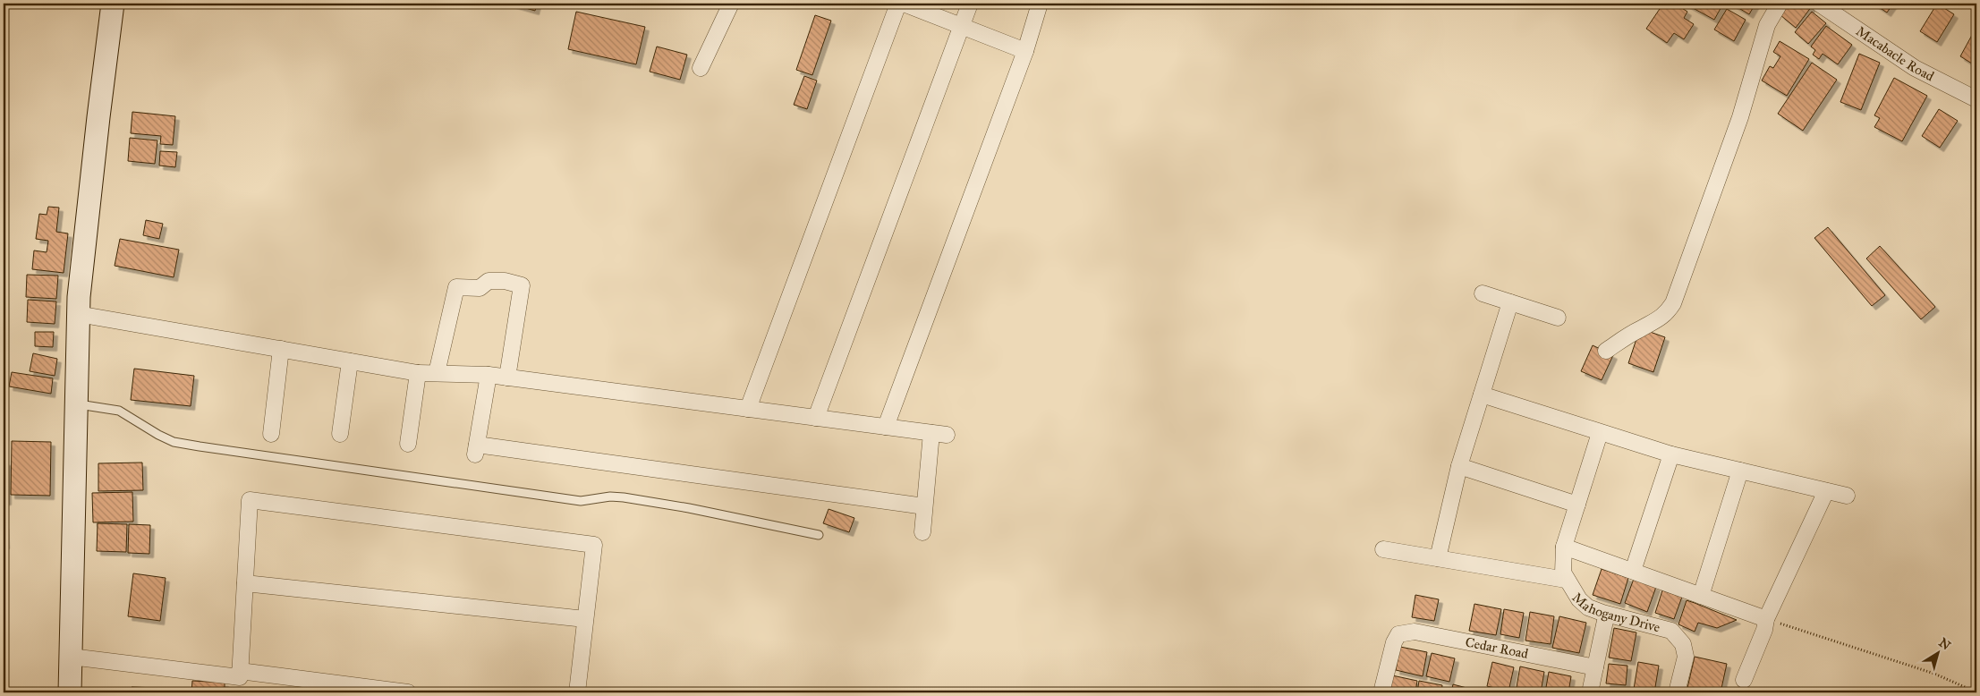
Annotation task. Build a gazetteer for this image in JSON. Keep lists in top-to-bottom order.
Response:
{
  "streets": {
    "street": ["Macabacle Road", "Mahogany Drive", "Cedar Road"]
  },
  "crossings": [
    ["Mahogany Drive", "Cedar Road"]
  ],
  "north": "top right"
}
